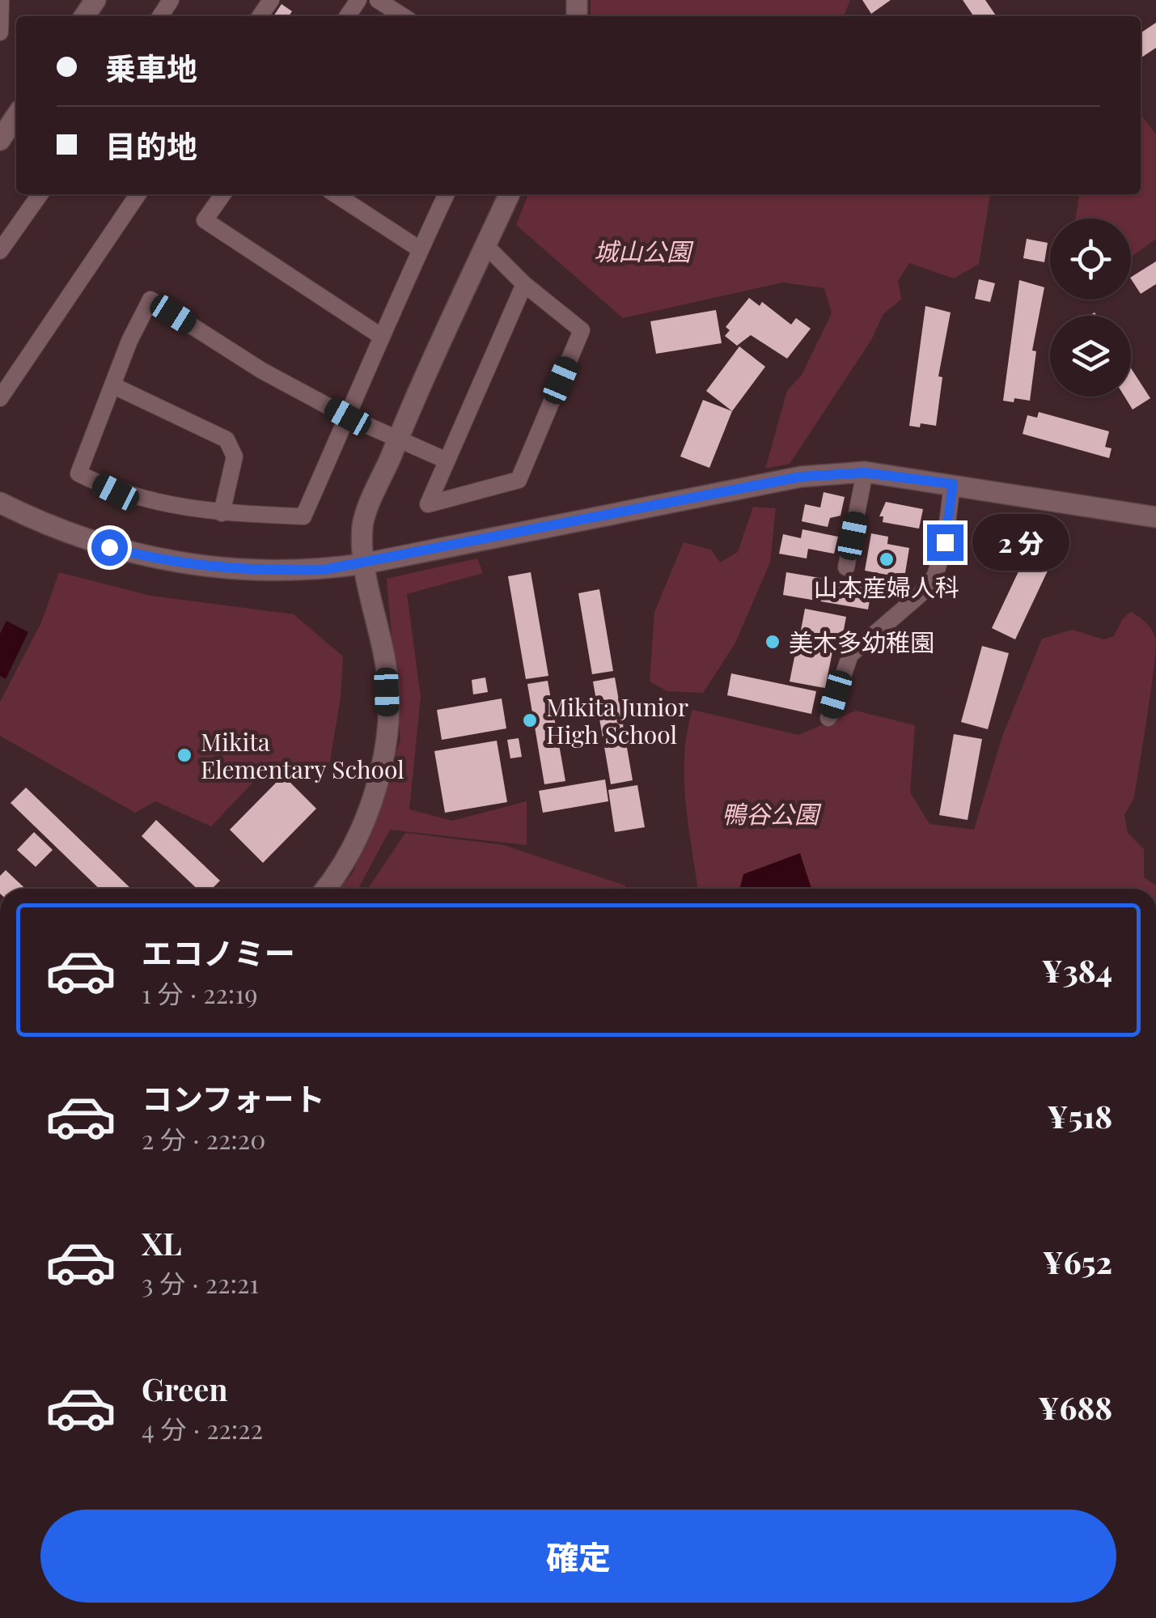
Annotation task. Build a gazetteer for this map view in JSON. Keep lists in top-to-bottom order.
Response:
{
  "parks": ["城山公園", "鴨谷公園"],
  "places": [
    "山本産婦人科",
    "美木多幼稚園",
    "Mikita Junior High School",
    "Mikita Elementary School"
  ],
  "page": {
    "banner": ["乗車地", "目的地"],
    "bubble": "2 分",
    "list": [
      {
        "name": "エコノミー",
        "note": "1 分 · 22:19",
        "value": "¥384"
      },
      {
        "name": "コンフォート",
        "note": "2 分 · 22:20",
        "value": "¥518"
      },
      {
        "name": "XL",
        "note": "3 分 · 22:21",
        "value": "¥652"
      },
      {
        "name": "Green",
        "note": "4 分 · 22:22",
        "value": "¥688"
      }
    ],
    "buttons": "確定"
  }
}
